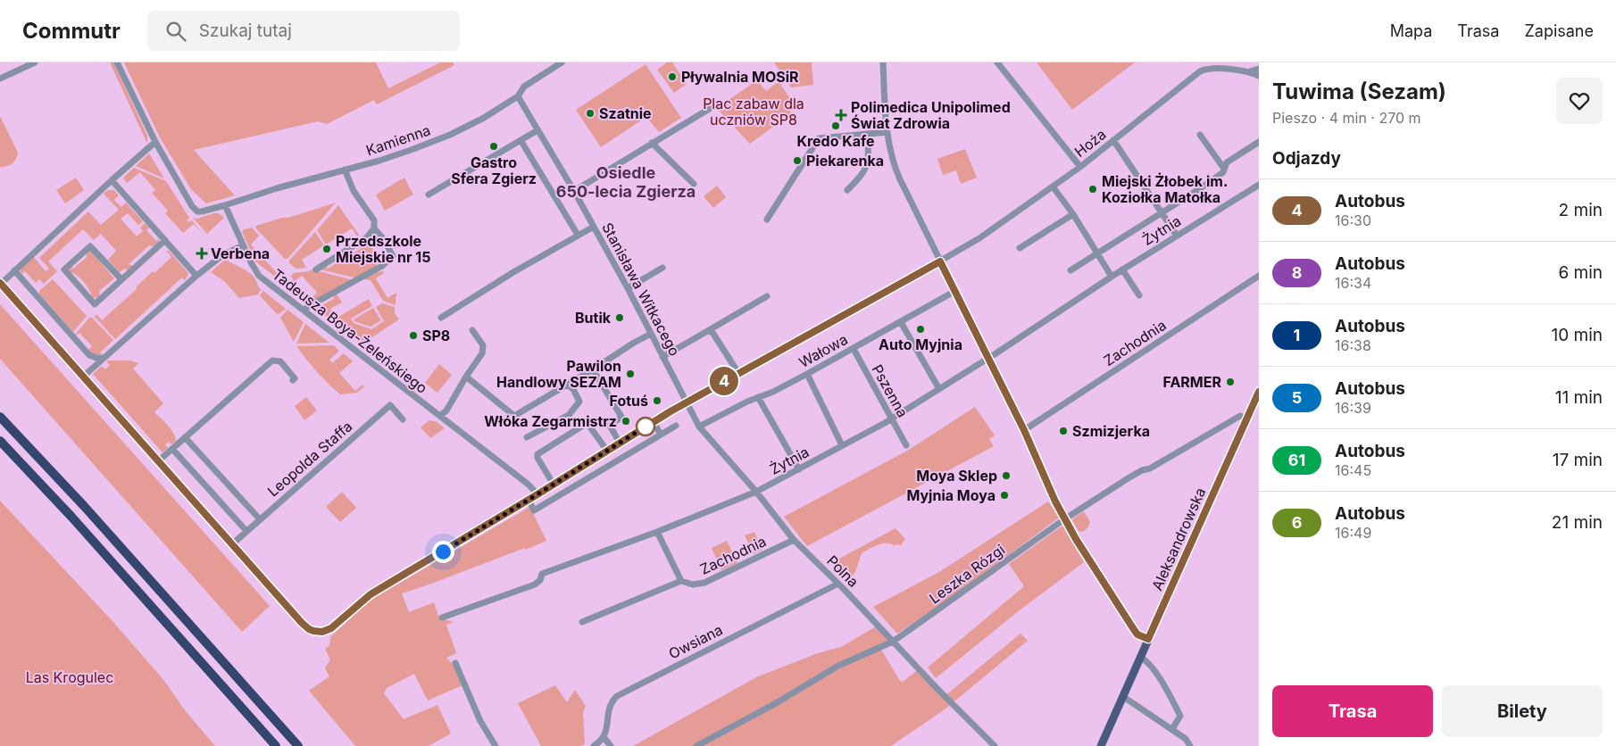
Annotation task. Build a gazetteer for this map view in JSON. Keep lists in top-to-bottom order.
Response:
{
  "streets": {
    "main road": ["Aleksandrowska"],
    "street": [
      "Kamienna",
      "Hoża",
      "Żytnia",
      "Stanisława Witkacego",
      "Tadeusza Boya-Żeleńskiego",
      "Zachodnia",
      "Wałowa",
      "Pszenna",
      "Leopolda Staffa",
      "Polna",
      "Leszka Rózgi",
      "Owsiana"
    ]
  },
  "crossings": [
    ["Kamienna", "Stanisława Witkacego"],
    ["Kamienna", "Tadeusza Boya-Żeleńskiego"],
    ["Hoża", "Stanisława Witkacego"],
    ["Hoża", "Tadeusza Boya-Żeleńskiego"],
    ["Hoża", "Leopolda Staffa"],
    ["Hoża", "Polna"],
    ["Żytnia", "Pszenna"],
    ["Żytnia", "Polna"],
    ["Stanisława Witkacego", "Polna"],
    ["Zachodnia", "Polna"],
    ["Wałowa", "Pszenna"],
    ["Wałowa", "Polna"],
    ["Aleksandrowska", "Leszka Rózgi"],
    ["Polna", "Leszka Rózgi"],
    ["Polna", "Owsiana"]
  ],
  "districts": ["Osiedle 650-lecia Zgierza"],
  "parks": ["Plac zabaw dla uczniów SP8", "Las Krogulec"],
  "places": {
    "other": [
      "Pływalnia MOSiR",
      "Szatnie",
      "Kredo Kafe",
      "Gastro Sfera Zgierz",
      "Piekarenka",
      "Miejski Żłobek im. Koziołka Matołka",
      "Przedszkole Miejskie nr 15",
      "Butik",
      "Auto Myjnia",
      "SP8",
      "Pawilon Handlowy SEZAM",
      "FARMER",
      "Fotuś",
      "Włóka Zegarmistrz",
      "Szmizjerka",
      "Moya Sklep",
      "Myjnia Moya"
    ],
    "health": ["Polimedica Unipolimed Świat Zdrowia", "Verbena"]
  },
  "lines": ["bus line 4"],
  "page": {
    "header": "Commutr",
    "search": "Szukaj tutaj",
    "nav": ["Mapa", "Trasa", "Zapisane"],
    "on_map": "4",
    "heading": [
      ["Tuwima (Sezam)", "Pieszo · 4 min · 270 m"],
      "Odjazdy"
    ],
    "list": [
      {
        "mark": "4",
        "name": "Autobus",
        "note": "16:30",
        "value": "2 min"
      },
      {
        "mark": "8",
        "name": "Autobus",
        "note": "16:34",
        "value": "6 min"
      },
      {
        "mark": "1",
        "name": "Autobus",
        "note": "16:38",
        "value": "10 min"
      },
      {
        "mark": "5",
        "name": "Autobus",
        "note": "16:39",
        "value": "11 min"
      },
      {
        "mark": "61",
        "name": "Autobus",
        "note": "16:45",
        "value": "17 min"
      },
      {
        "mark": "6",
        "name": "Autobus",
        "note": "16:49",
        "value": "21 min"
      }
    ],
    "buttons": ["Trasa", "Bilety"]
  }
}
